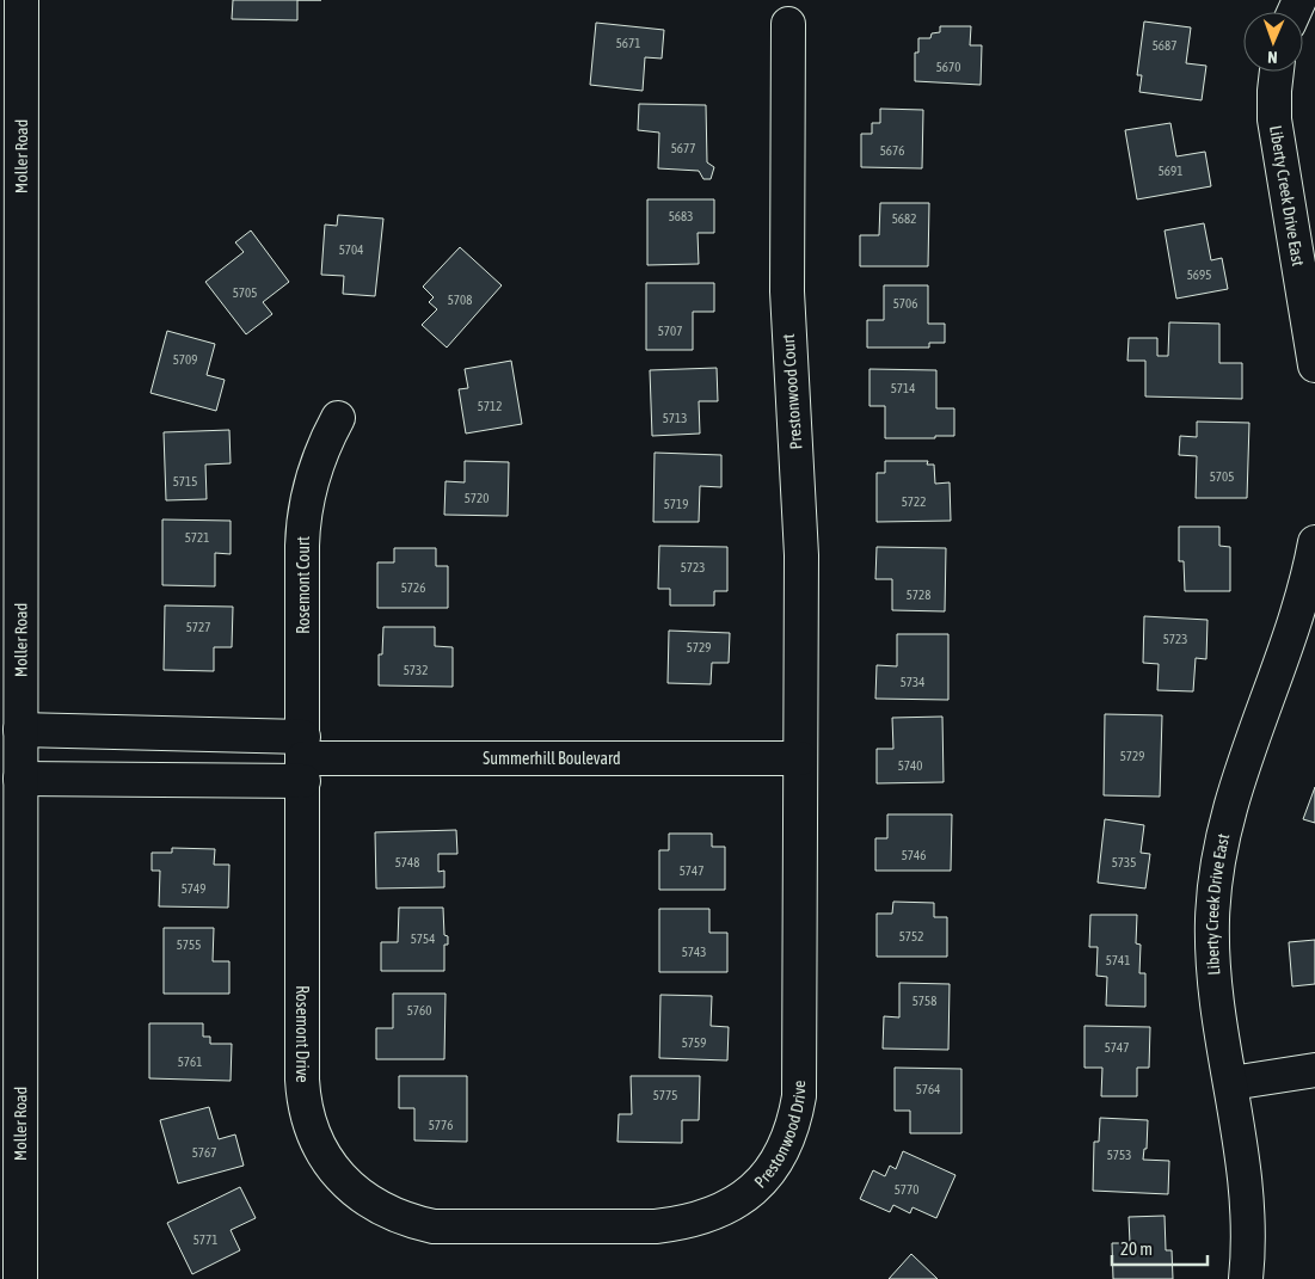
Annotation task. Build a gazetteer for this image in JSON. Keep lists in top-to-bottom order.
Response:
{
  "streets": {
    "street": [
      "Moller Road",
      "Liberty Creek Drive East",
      "Prestonwood Court",
      "Rosemont Court",
      "Summerhill Boulevard",
      "Rosemont Drive",
      "Prestonwood Drive"
    ]
  },
  "crossings": [
    ["Moller Road", "Summerhill Boulevard"],
    ["Prestonwood Court", "Summerhill Boulevard"],
    ["Prestonwood Court", "Prestonwood Drive"],
    ["Rosemont Court", "Summerhill Boulevard"],
    ["Rosemont Court", "Rosemont Drive"],
    ["Summerhill Boulevard", "Rosemont Drive"],
    ["Summerhill Boulevard", "Prestonwood Drive"],
    ["Rosemont Drive", "Prestonwood Drive"]
  ],
  "house_numbers": [
    "5671",
    "5687",
    "5670",
    "5677",
    "5676",
    "5691",
    "5683",
    "5682",
    "5704",
    "5695",
    "5705",
    "5708",
    "5706",
    "5707",
    "5709",
    "5714",
    "5712",
    "5713",
    "5705",
    "5715",
    "5720",
    "5722",
    "5719",
    "5721",
    "5723",
    "5726",
    "5728",
    "5727",
    "5723",
    "5729",
    "5732",
    "5734",
    "5729",
    "5740",
    "5746",
    "5748",
    "5735",
    "5747",
    "5749",
    "5752",
    "5754",
    "5755",
    "5743",
    "5741",
    "5758",
    "5760",
    "5759",
    "5747",
    "5761",
    "5764",
    "5775",
    "5776",
    "5767",
    "5753",
    "5770",
    "5771"
  ],
  "scale_bar": "20 m",
  "north": "bottom"
}
